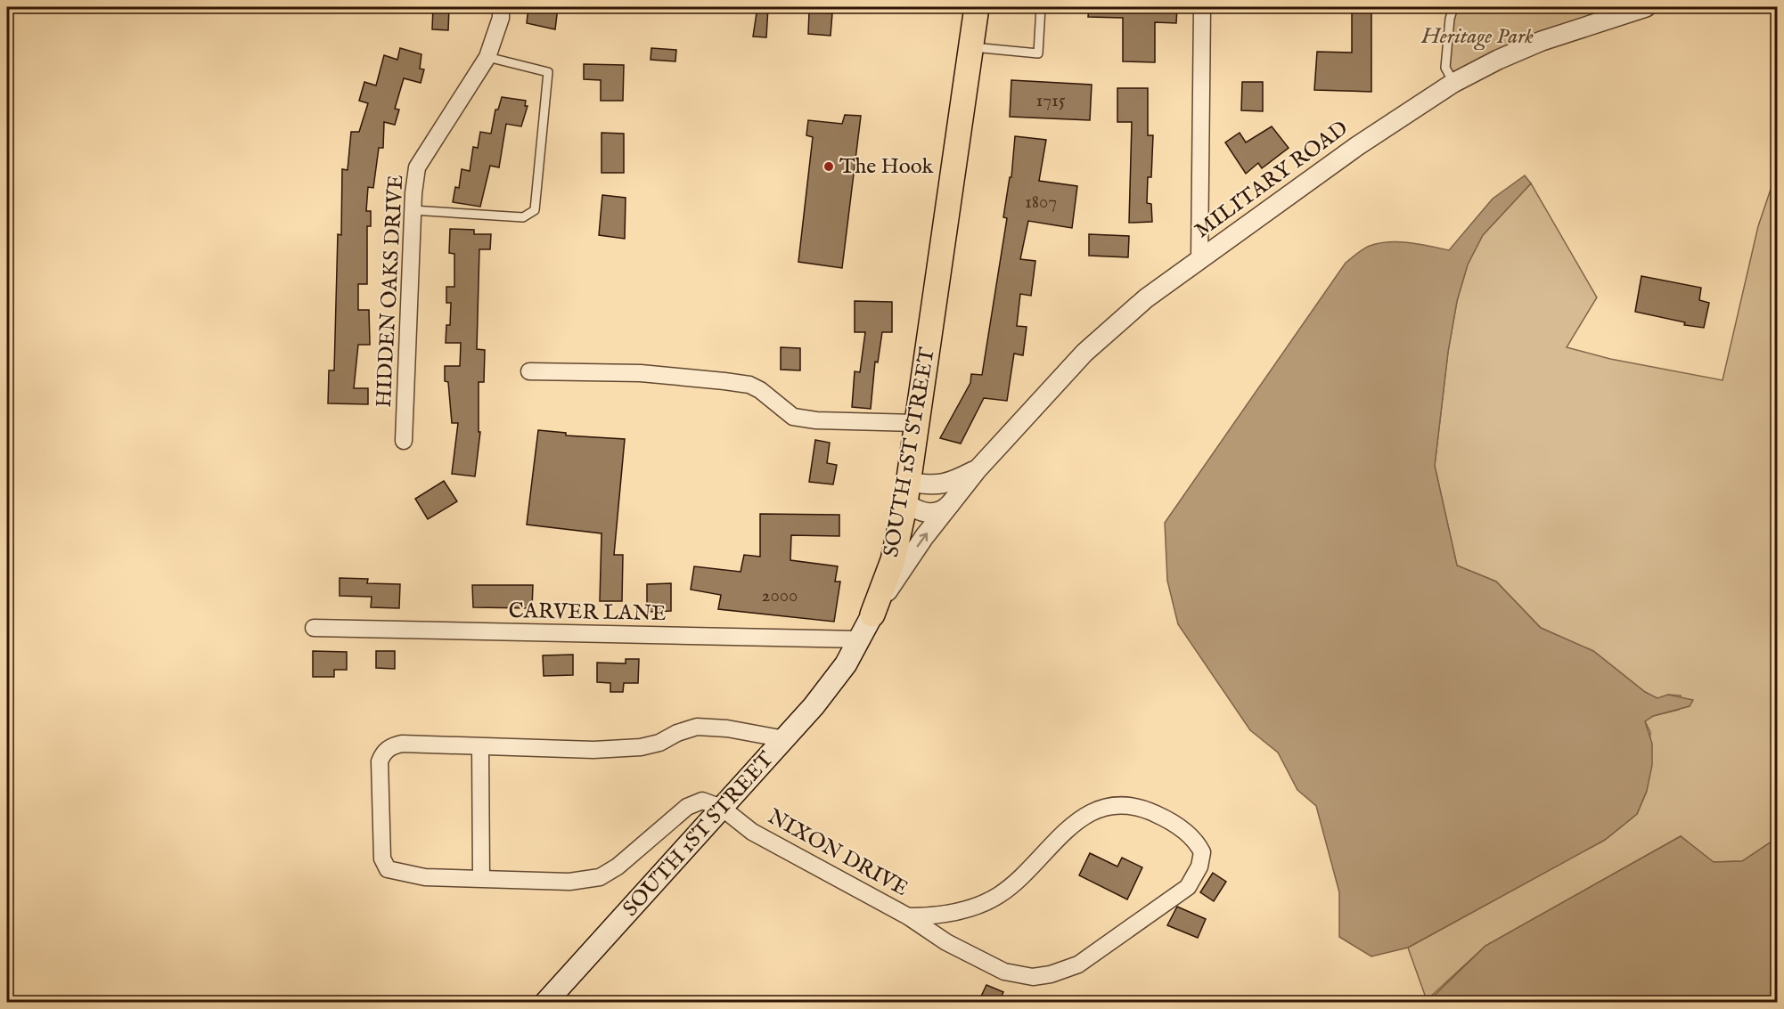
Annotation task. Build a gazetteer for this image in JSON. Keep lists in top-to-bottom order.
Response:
{
  "streets": {
    "main road": ["SOUTH 1ST STREET"],
    "street": [
      "MILITARY ROAD",
      "HIDDEN OAKS DRIVE",
      "CARVER LANE",
      "NIXON DRIVE"
    ]
  },
  "crossings": [
    ["MILITARY ROAD", "SOUTH 1ST STREET"],
    ["SOUTH 1ST STREET", "CARVER LANE"],
    ["SOUTH 1ST STREET", "NIXON DRIVE"]
  ],
  "parks": ["Heritage Park"],
  "places": ["The Hook"],
  "house_numbers": ["1715", "1807", "2000"]
}
